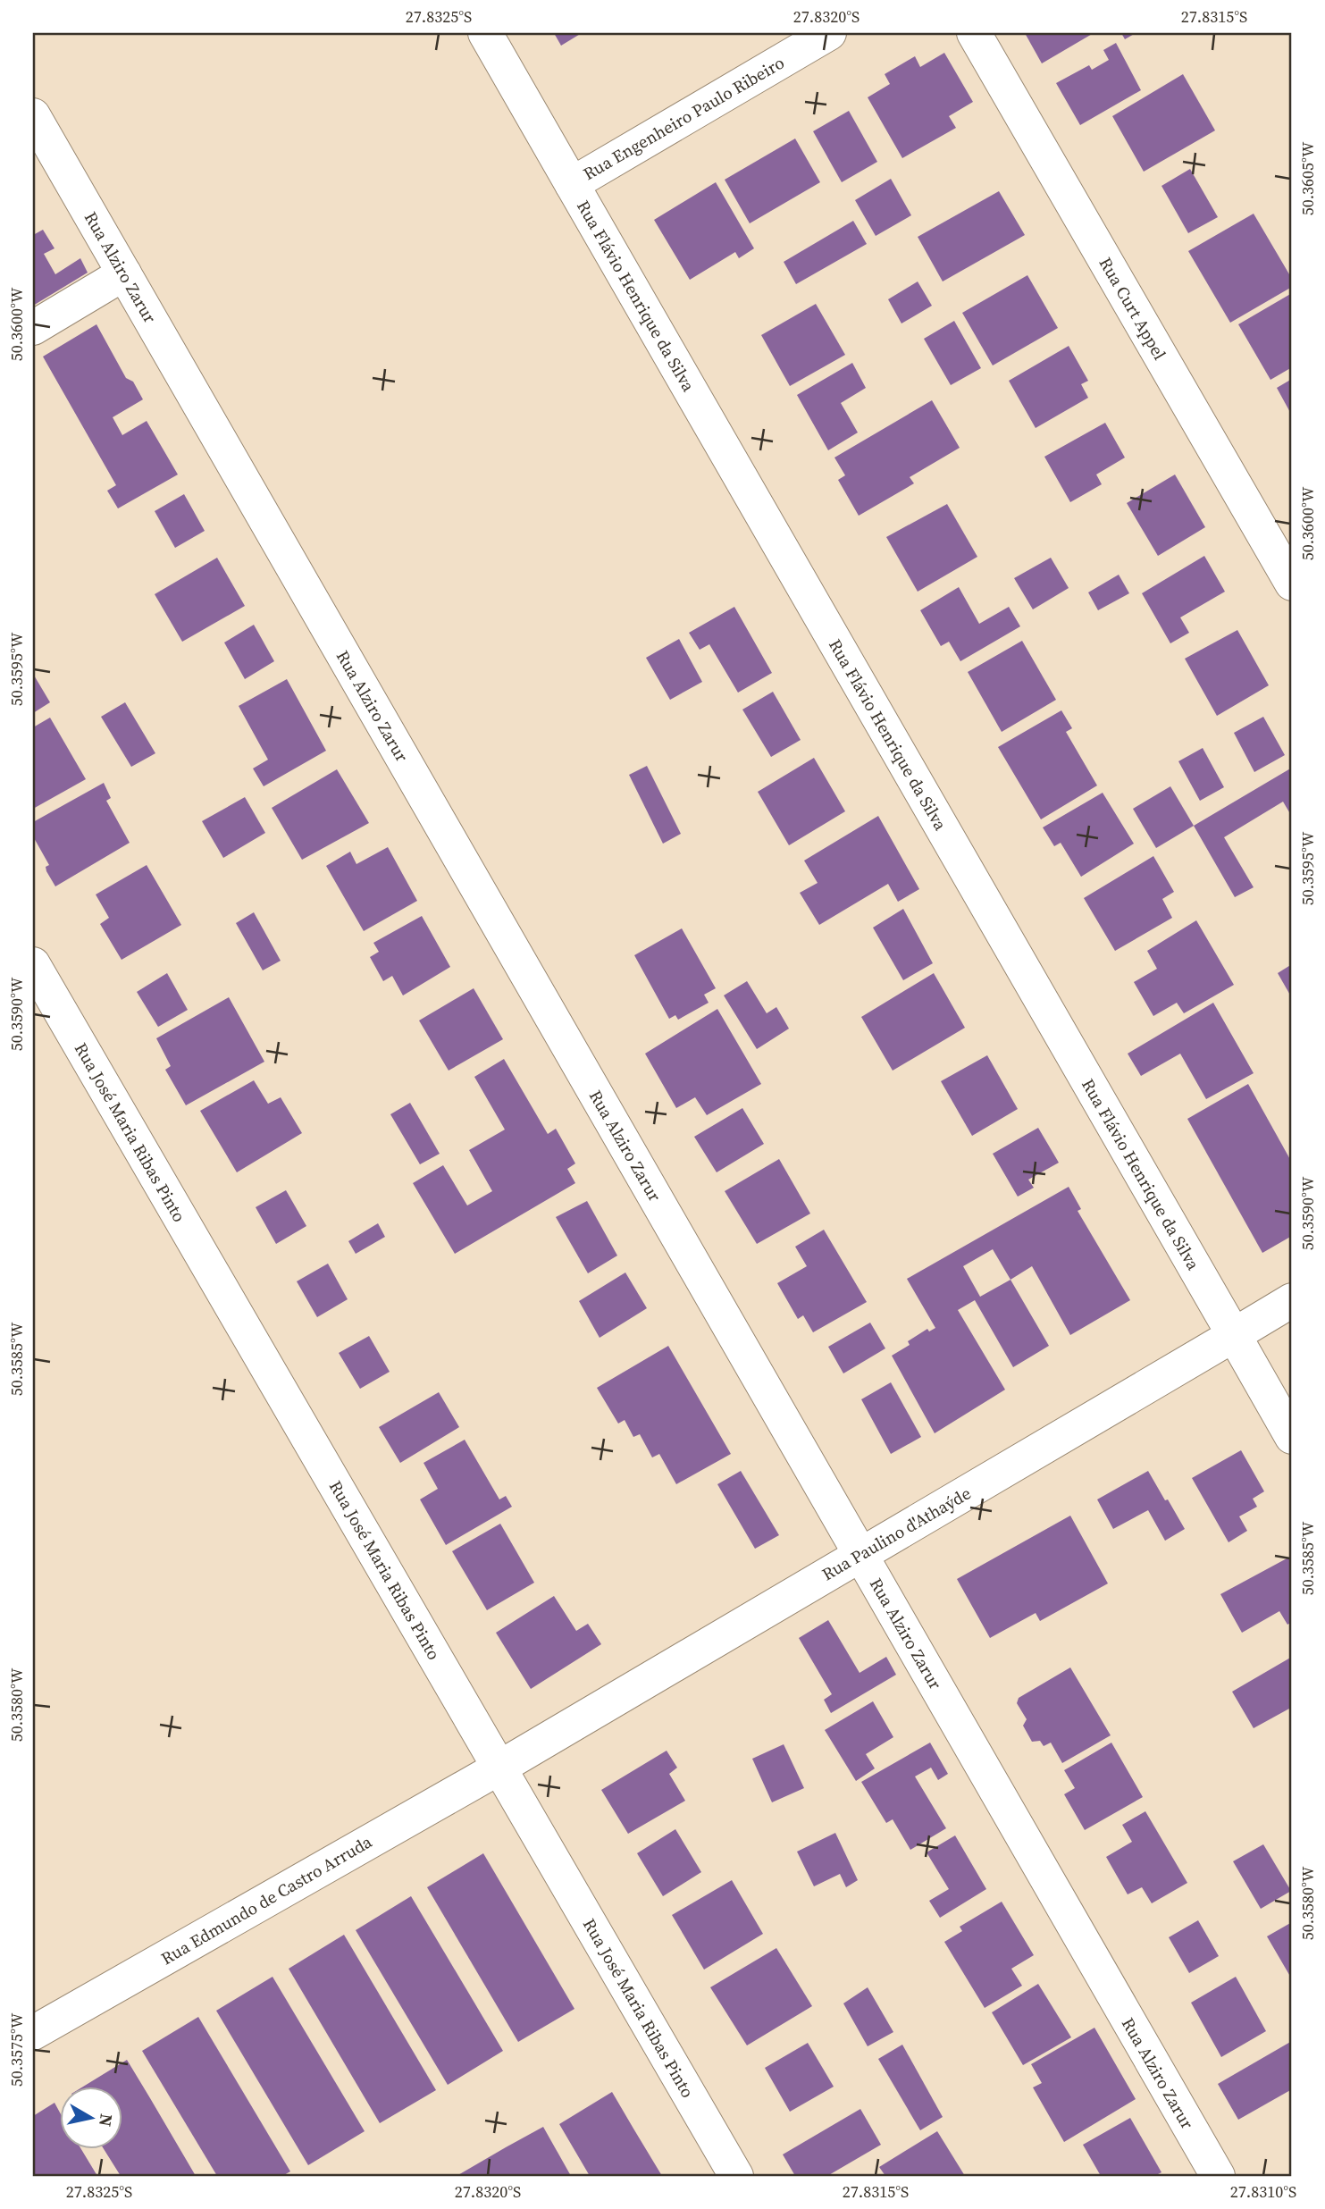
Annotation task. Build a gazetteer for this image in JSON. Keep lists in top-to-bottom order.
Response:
{
  "streets": {
    "street": [
      "Rua Engenheiro Paulo Ribeiro",
      "Rua Alziro Zarur",
      "Rua Flávio Henrique da Silva",
      "Rua Curt Appel",
      "Rua José Maria Ribas Pinto",
      "Rua Paulino d'Athaýde",
      "Rua Edmundo de Castro Arruda"
    ]
  },
  "crossings": [
    ["Rua Engenheiro Paulo Ribeiro", "Rua Flávio Henrique da Silva"],
    ["Rua Alziro Zarur", "Rua Paulino d'Athaýde"],
    ["Rua Flávio Henrique da Silva", "Rua Paulino d'Athaýde"],
    ["Rua José Maria Ribas Pinto", "Rua Paulino d'Athaýde"],
    ["Rua José Maria Ribas Pinto", "Rua Edmundo de Castro Arruda"],
    ["Rua Paulino d'Athaýde", "Rua Edmundo de Castro Arruda"]
  ],
  "north": "right",
  "coordinates": [
    "27.8325°S",
    "27.8320°S",
    "27.8315°S",
    "50.3605°W",
    "50.3600°W",
    "50.3595°W",
    "50.3590°W",
    "50.3585°W",
    "50.3580°W",
    "50.3575°W",
    "27.8310°S"
  ]
}
